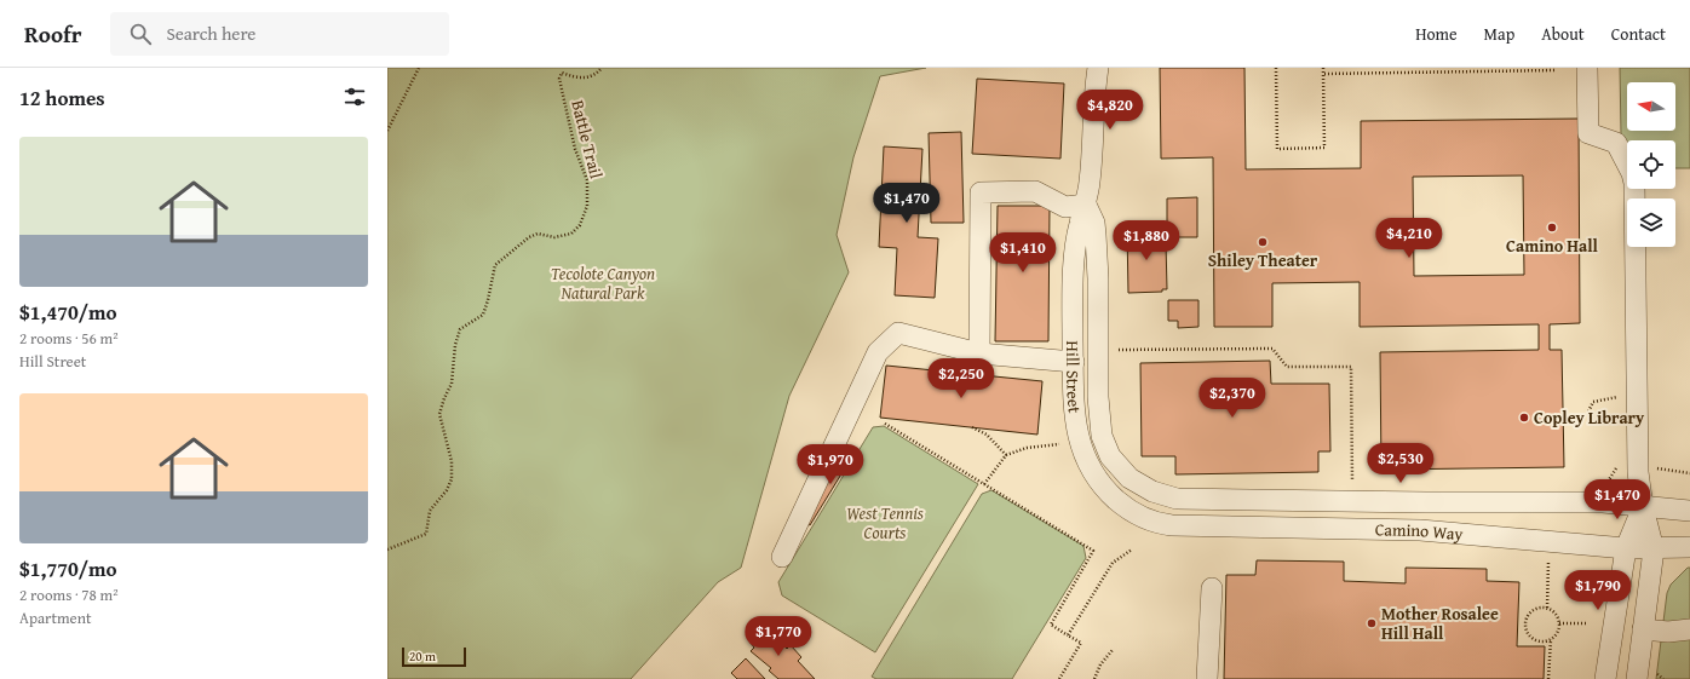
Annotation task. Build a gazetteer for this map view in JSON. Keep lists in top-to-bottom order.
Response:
{
  "streets": {
    "street": ["Hill Street", "Camino Way"],
    "path": ["Battle Trail"]
  },
  "crossings": [
    ["Hill Street", "Camino Way"]
  ],
  "parks": ["Tecolote Canyon Natural Park", "West Tennis Courts"],
  "places": [
    "Camino Hall",
    "Shiley Theater",
    "Copley Library",
    "Mother Rosalee Hill Hall"
  ],
  "scale_bar": "20 m",
  "north": "left",
  "page": {
    "header": "Roofr",
    "search": "Search here",
    "nav": [
      "Home",
      "Map",
      "About",
      "Contact"
    ],
    "heading": "12 homes",
    "price": [
      "$4,820",
      "$1,470",
      "$4,210",
      "$1,880",
      "$1,410",
      "$2,250",
      "$2,370",
      "$2,530",
      "$1,970",
      "$1,470",
      "$1,790",
      "$1,770"
    ],
    "list": [
      {
        "name": "$1,470/mo",
        "note": "2 rooms · 56 m² · Hill Street"
      },
      {
        "name": "$1,770/mo",
        "note": "2 rooms · 78 m² · Apartment"
      }
    ],
    "scale": "20 m"
  }
}
